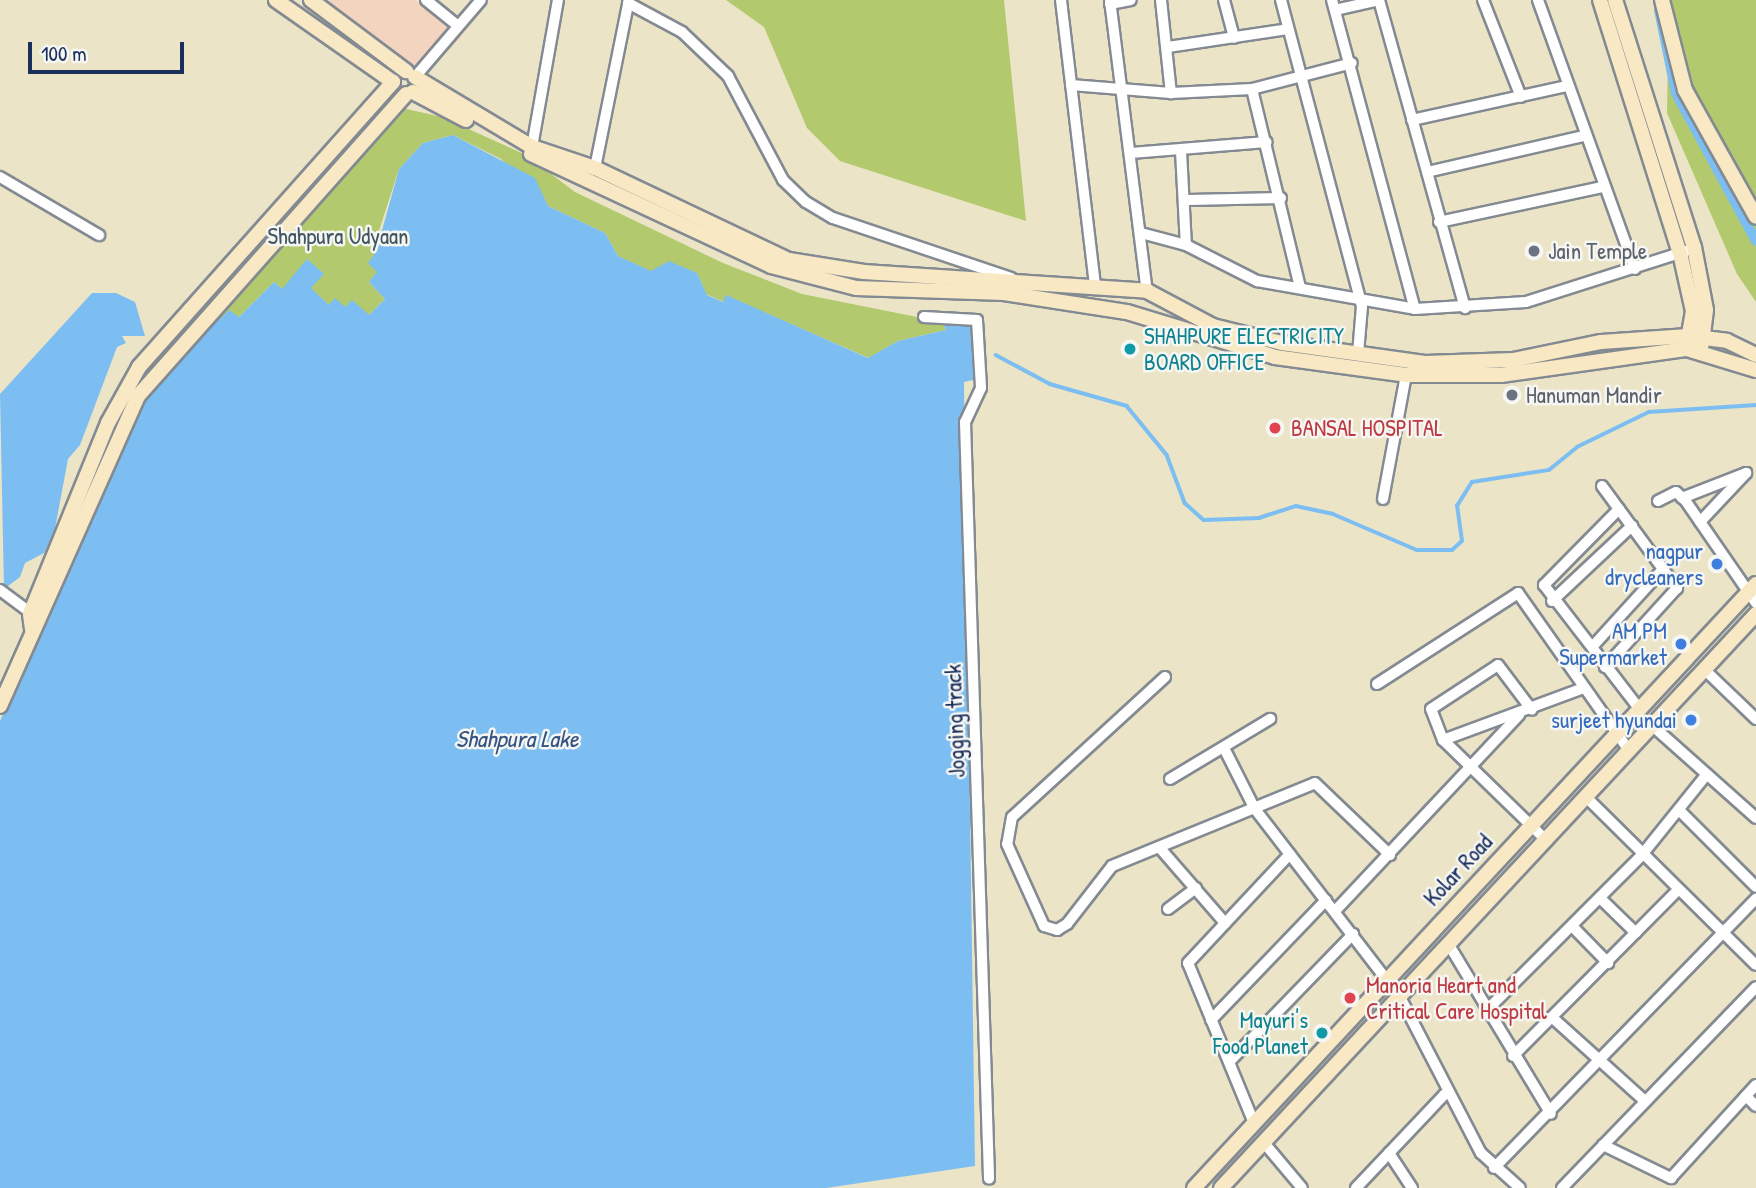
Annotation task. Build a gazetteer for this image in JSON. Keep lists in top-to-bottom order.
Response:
{
  "streets": {
    "street": ["Jogging track", "Kolar Road"]
  },
  "water": ["Shahpura Lake"],
  "parks": ["Shahpura Udyaan"],
  "places": [
    "Jain Temple",
    "SHAHPURE ELECTRICITY BOARD OFFICE",
    "Hanuman Mandir",
    "BANSAL HOSPITAL",
    "nagpur drycleaners",
    "AM PM Supermarket",
    "surjeet hyundai",
    "Manoria Heart and Critical Care Hospital",
    "Mayuri's Food Planet"
  ],
  "scale_bar": "100 m"
}
